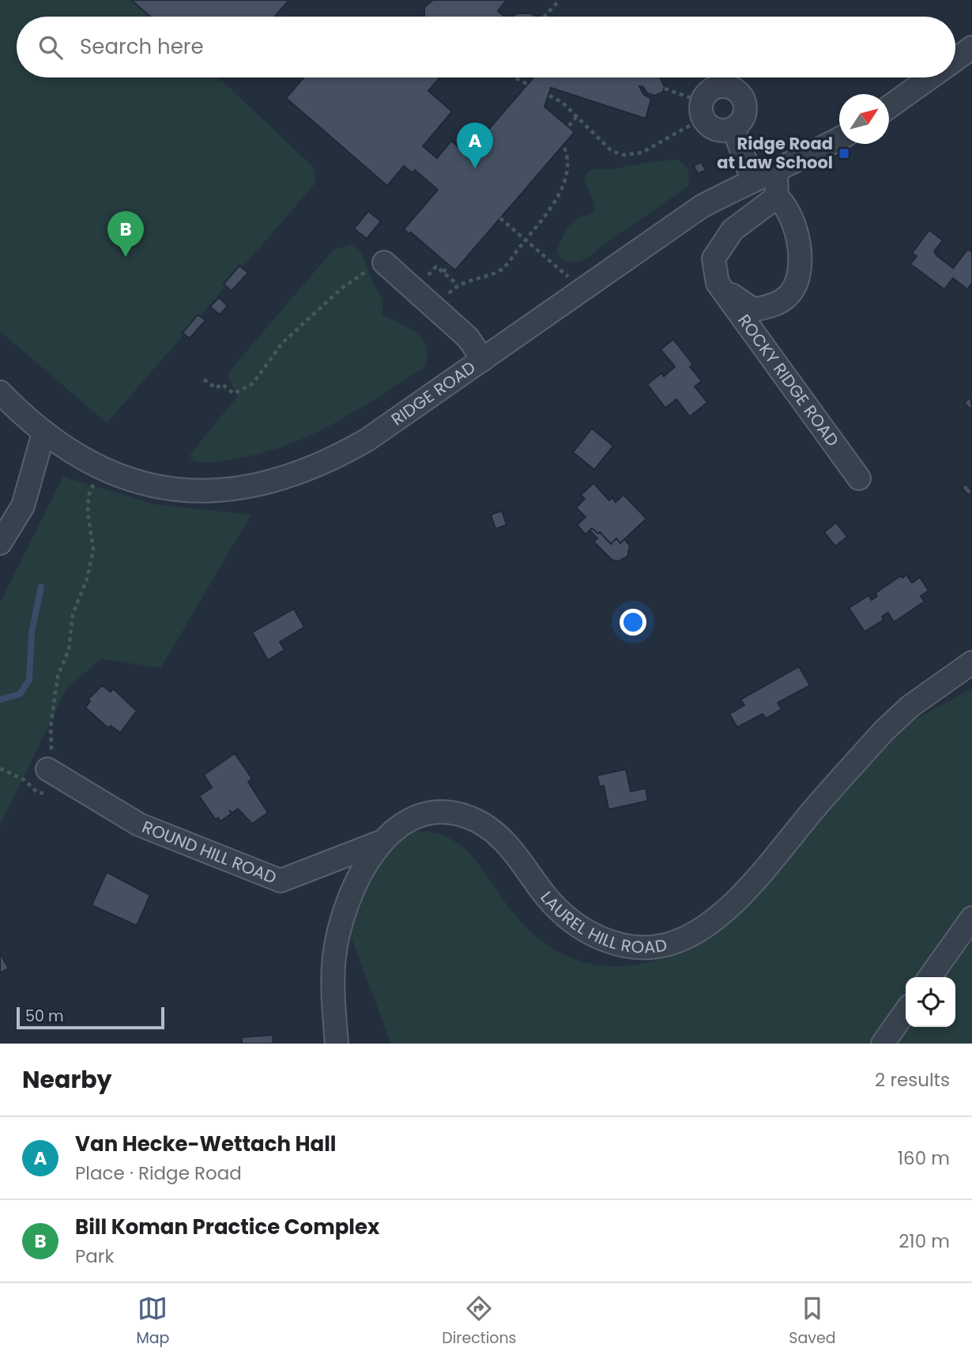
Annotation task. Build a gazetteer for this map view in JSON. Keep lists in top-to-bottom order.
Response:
{
  "streets": {
    "street": [
      "ROCKY RIDGE ROAD",
      "RIDGE ROAD",
      "ROUND HILL ROAD",
      "LAUREL HILL ROAD"
    ]
  },
  "crossings": [
    ["ROUND HILL ROAD", "LAUREL HILL ROAD"]
  ],
  "places": {
    "transit": ["Ridge Road at Law School"]
  },
  "scale_bar": "50 m",
  "north": "top right",
  "page": {
    "search": "Search here",
    "pins": ["A", "B"],
    "scale": "50 m",
    "heading": ["Nearby", "2 results"],
    "list": [
      {
        "mark": "A",
        "name": "Van Hecke-Wettach Hall",
        "note": "Place · Ridge Road",
        "value": "160 m"
      },
      {
        "mark": "B",
        "name": "Bill Koman Practice Complex",
        "note": "Park",
        "value": "210 m"
      }
    ],
    "nav": ["Map", "Directions", "Saved"]
  }
}
